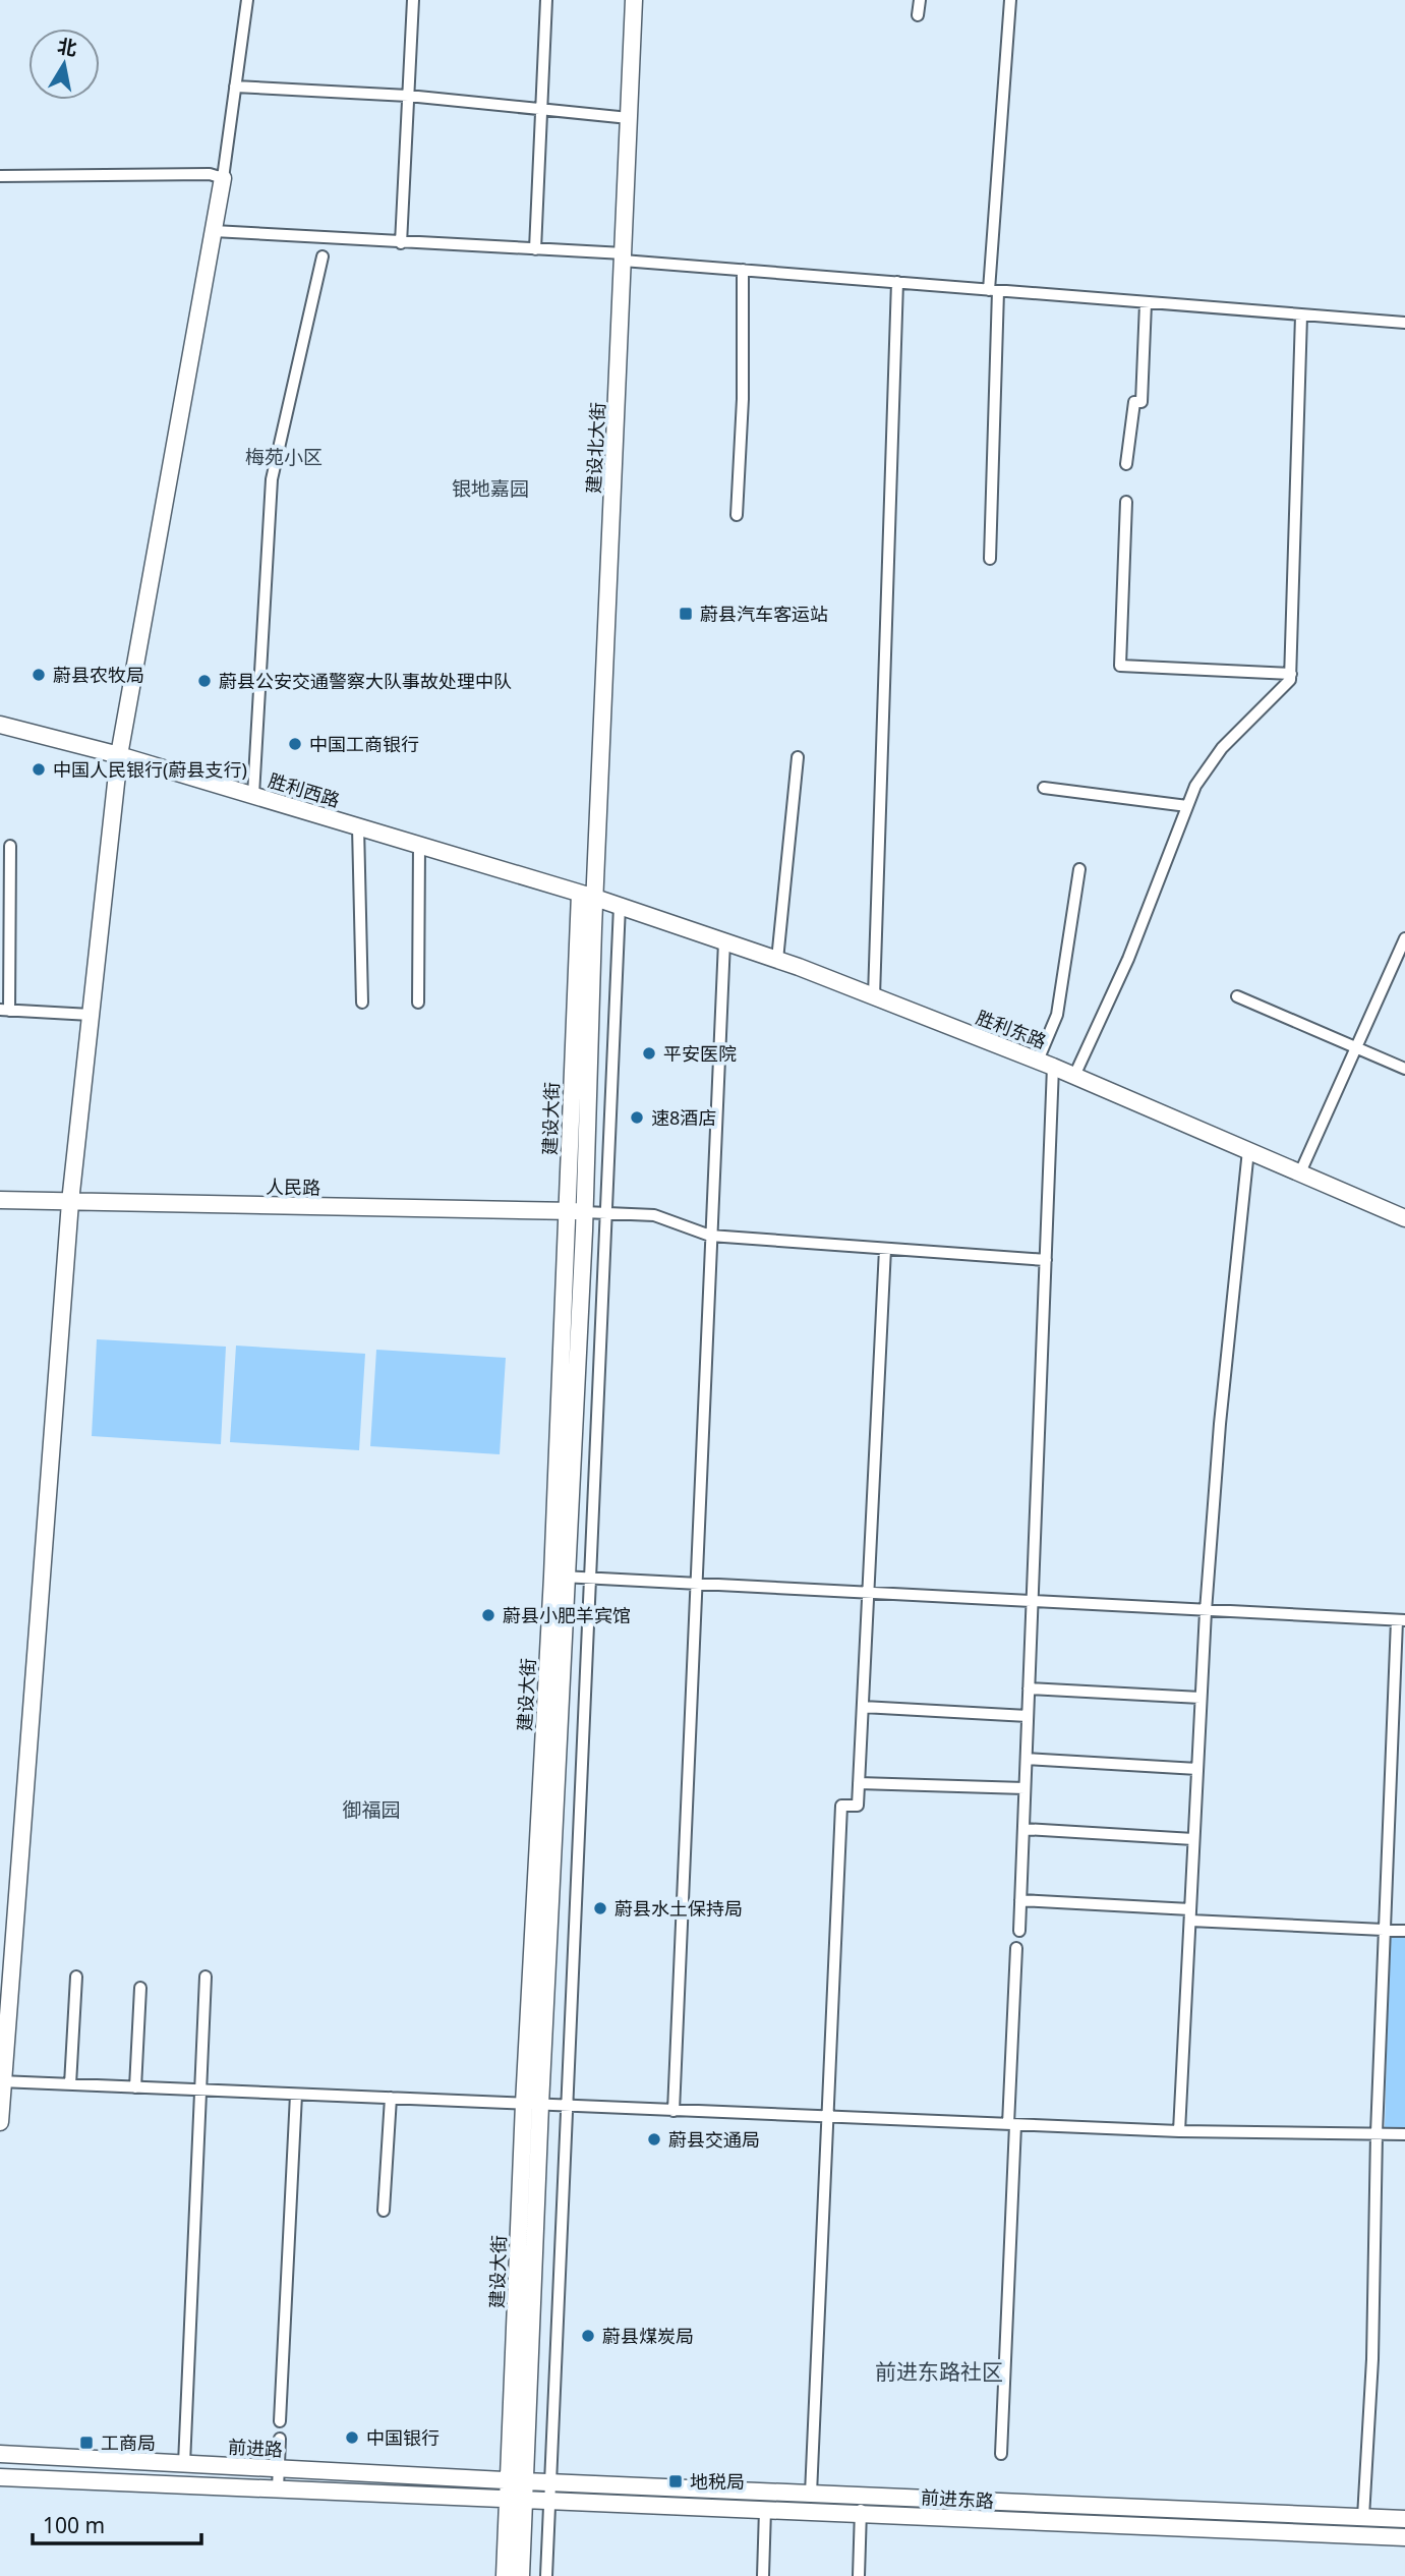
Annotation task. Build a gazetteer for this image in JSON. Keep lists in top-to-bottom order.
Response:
{
  "streets": {
    "main road": [
      "建设北大街",
      "胜利西路",
      "胜利东路",
      "建设大街",
      "人民路",
      "前进路",
      "前进东路"
    ]
  },
  "crossings": [
    ["建设北大街", "胜利西路"],
    ["建设北大街", "胜利东路"],
    ["建设北大街", "建设大街"],
    ["胜利西路", "胜利东路"],
    ["胜利西路", "建设大街"],
    ["胜利东路", "建设大街"],
    ["建设大街", "人民路"],
    ["建设大街", "前进路"],
    ["建设大街", "前进东路"],
    ["前进路", "前进东路"]
  ],
  "districts": [
    "梅苑小区",
    "银地嘉园",
    "御福园",
    "前进东路社区"
  ],
  "places": {
    "transit": ["蔚县汽车客运站", "工商局", "地税局"],
    "other": [
      "蔚县农牧局",
      "蔚县公安交通警察大队事故处理中队",
      "中国工商银行",
      "中国人民银行(蔚县支行)",
      "平安医院",
      "速8酒店",
      "蔚县小肥羊宾馆",
      "蔚县水土保持局",
      "蔚县交通局",
      "蔚县煤炭局",
      "中国银行"
    ]
  },
  "scale_bar": "100 m",
  "north": "top"
}
